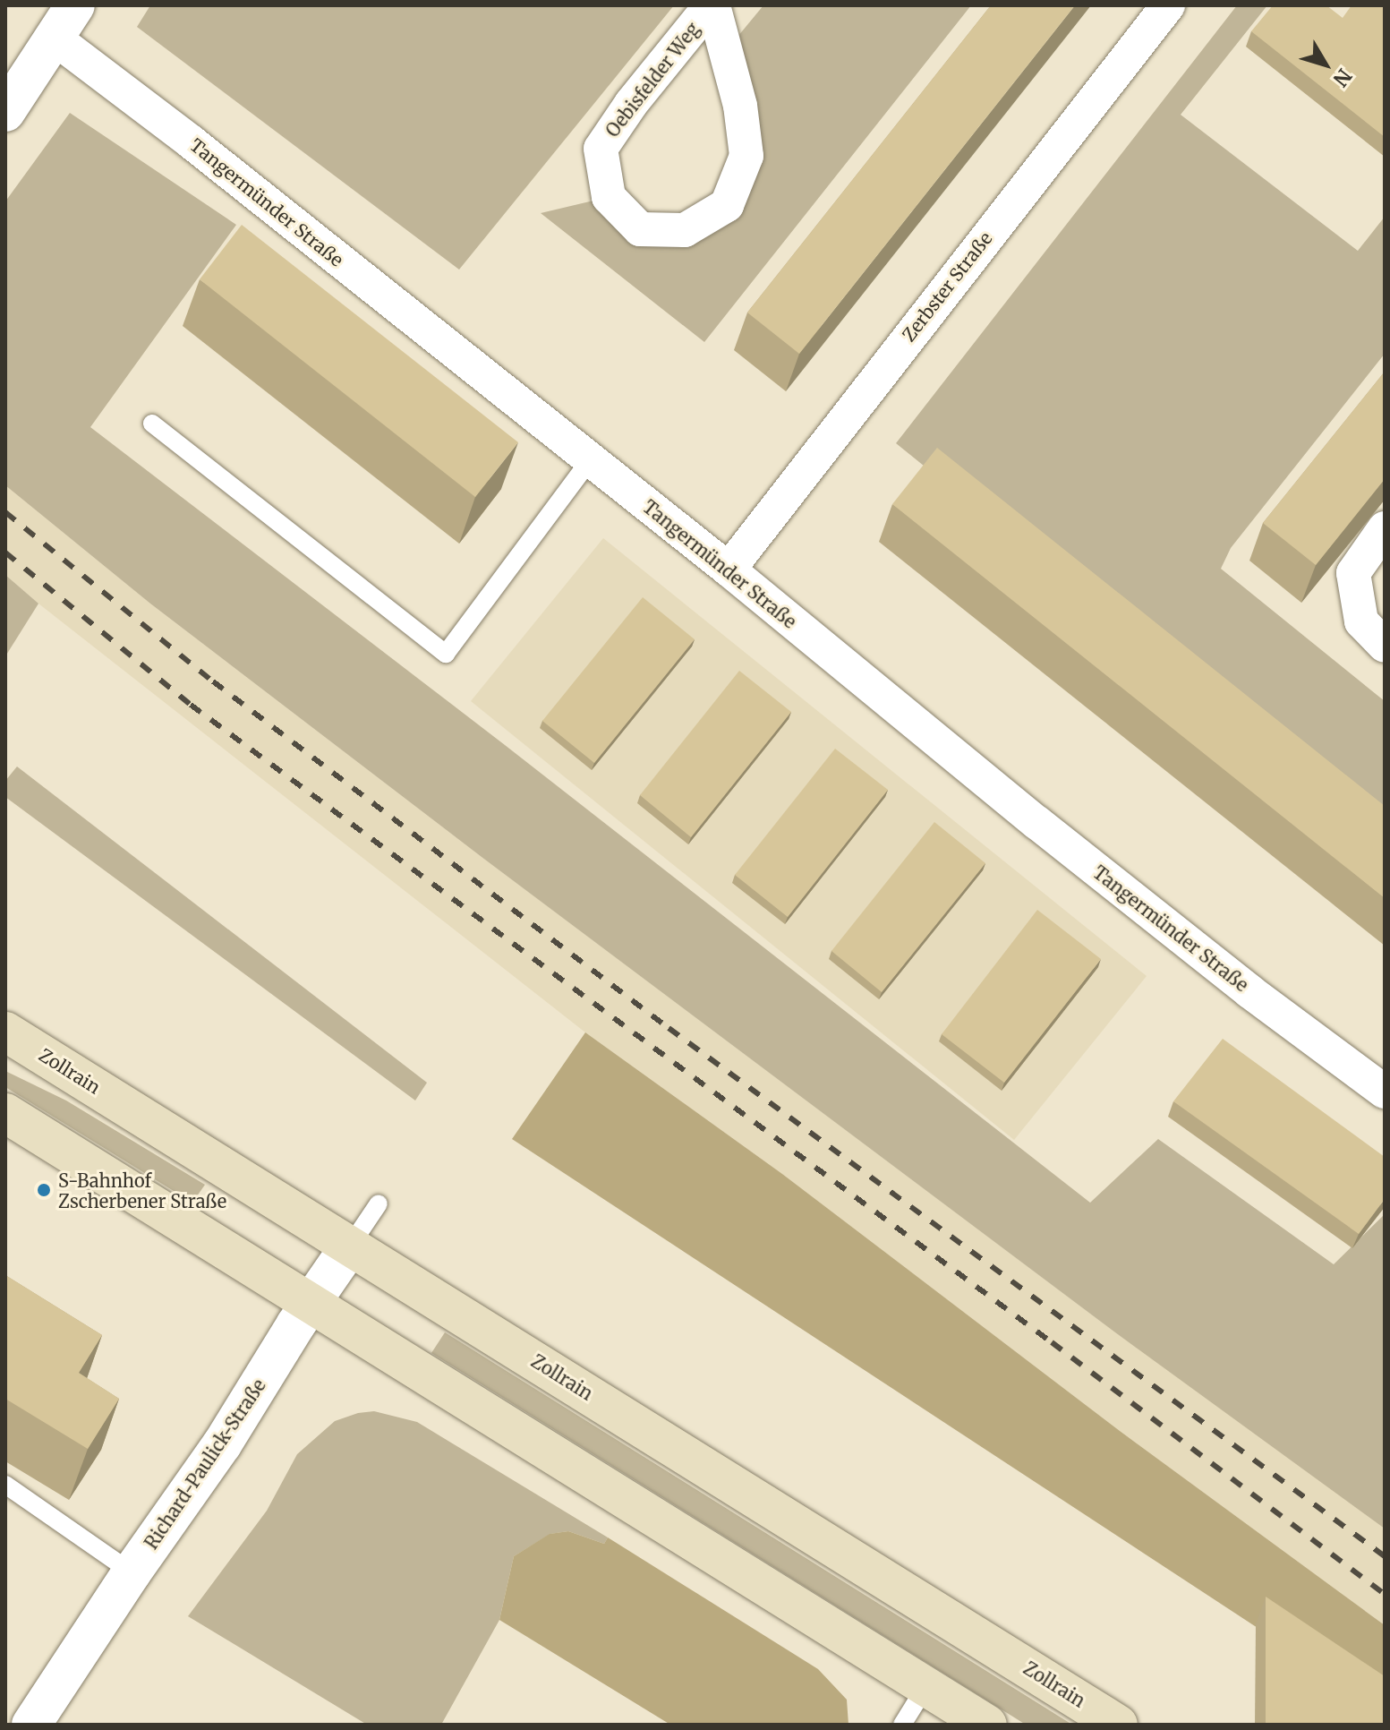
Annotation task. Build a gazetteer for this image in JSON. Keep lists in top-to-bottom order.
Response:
{
  "streets": {
    "main road": ["Zollrain"],
    "street": [
      "Oebisfelder Weg",
      "Tangermünder Straße",
      "Zerbster Straße",
      "Richard-Paulick-Straße"
    ]
  },
  "crossings": [
    ["Tangermünder Straße", "Zerbster Straße"],
    ["Zollrain", "Richard-Paulick-Straße"]
  ],
  "places": ["S-Bahnhof Zscherbener Straße"],
  "north": "bottom right"
}
